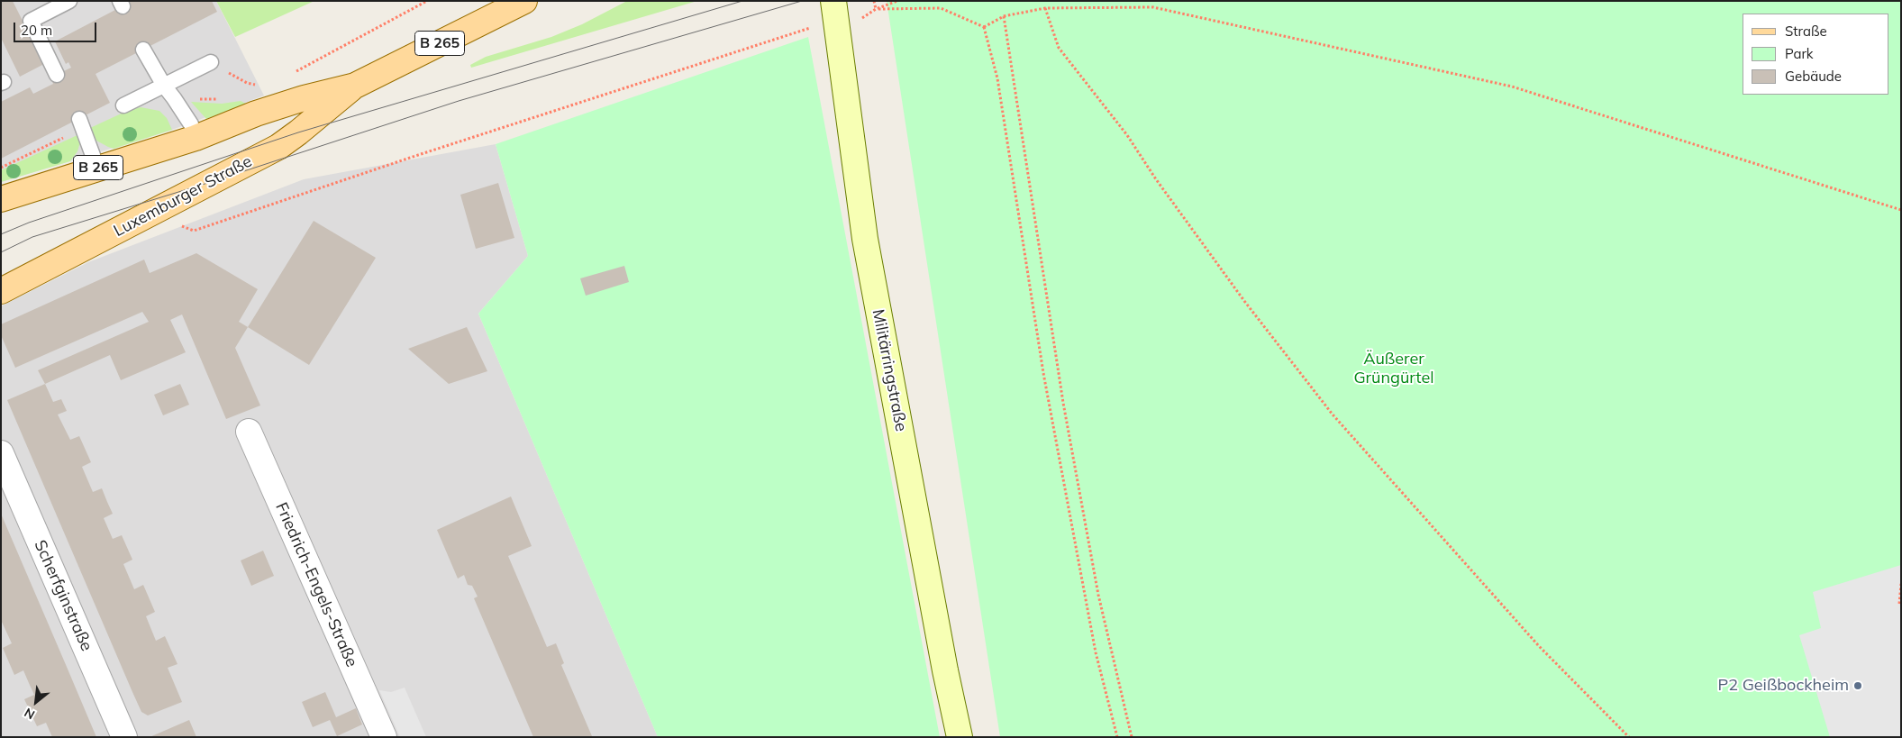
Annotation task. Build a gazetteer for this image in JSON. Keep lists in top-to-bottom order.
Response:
{
  "streets": {
    "main road": ["B 265", "Luxemburger Straße", "Militärringstraße"],
    "street": ["Friedrich-Engels-Straße", "Scherfginstraße"]
  },
  "parks": ["Äußerer Grüngürtel"],
  "places": ["P2 Geißbockheim"],
  "legend": ["Straße", "Park", "Gebäude"],
  "scale_bar": "20 m",
  "north": "bottom left"
}
